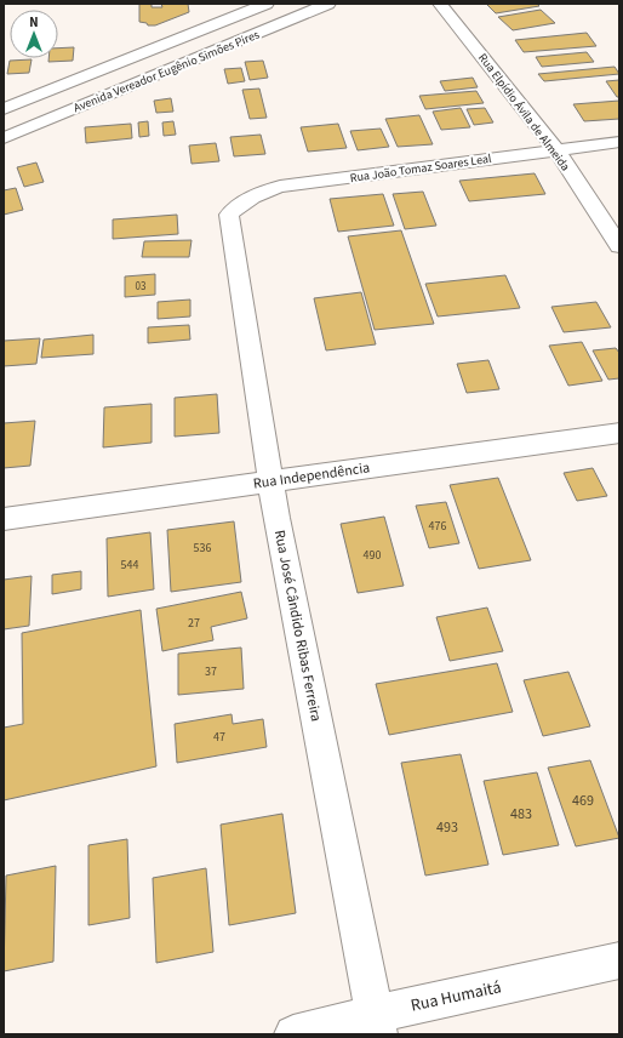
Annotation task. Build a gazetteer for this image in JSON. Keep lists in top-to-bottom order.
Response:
{
  "streets": {
    "street": [
      "Avenida Vereador Eugênio Simões Pires",
      "Rua Elpídio Ávila de Almeida",
      "Rua João Tomaz Soares Leal",
      "Rua Independência",
      "Rua José Cândido Ribas Ferreira",
      "Rua Humaitá"
    ]
  },
  "crossings": [
    ["Rua Elpídio Ávila de Almeida", "Rua João Tomaz Soares Leal"],
    ["Rua João Tomaz Soares Leal", "Rua José Cândido Ribas Ferreira"],
    ["Rua Independência", "Rua José Cândido Ribas Ferreira"],
    ["Rua José Cândido Ribas Ferreira", "Rua Humaitá"]
  ],
  "house_numbers": [
    "03",
    "476",
    "536",
    "490",
    "544",
    "27",
    "37",
    "47",
    "469",
    "483",
    "493"
  ],
  "north": "top"
}
